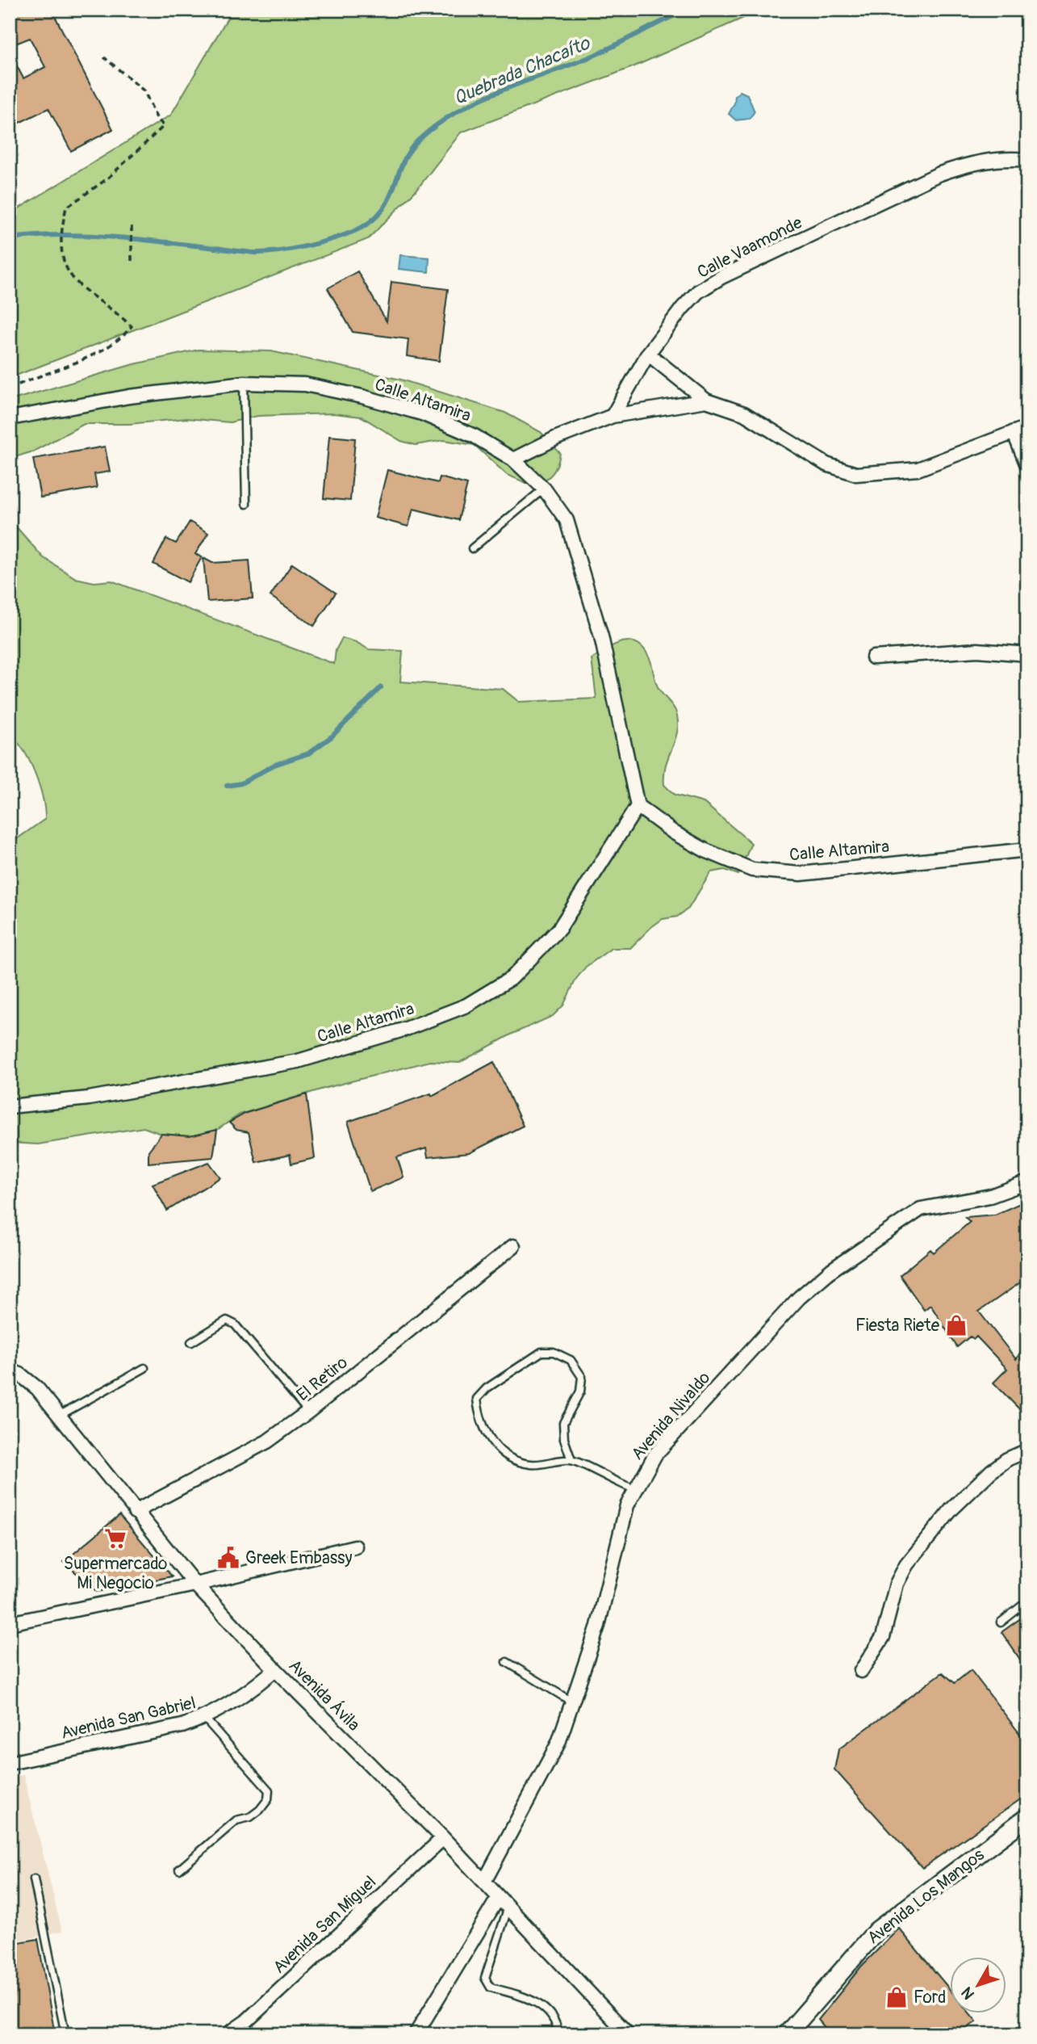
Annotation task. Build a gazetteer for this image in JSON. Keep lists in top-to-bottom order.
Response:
{
  "streets": {
    "street": [
      "Calle Vaamonde",
      "Calle Altamira",
      "El Retiro",
      "Avenida Nivaldo",
      "Avenida Ávila",
      "Avenida San Gabriel",
      "Avenida Los Mangos",
      "Avenida San Miguel"
    ]
  },
  "crossings": [
    ["El Retiro", "Avenida Ávila"],
    ["Avenida Nivaldo", "Avenida Ávila"],
    ["Avenida Ávila", "Avenida San Gabriel"],
    ["Avenida Ávila", "Avenida San Miguel"]
  ],
  "water": ["Quebrada Chacaíto"],
  "places": {
    "shop": ["Fiesta Riete", "Ford"],
    "supermarket": ["Supermercado Mi Negocio"],
    "public building": ["Greek Embassy"]
  },
  "north": "bottom left"
}
